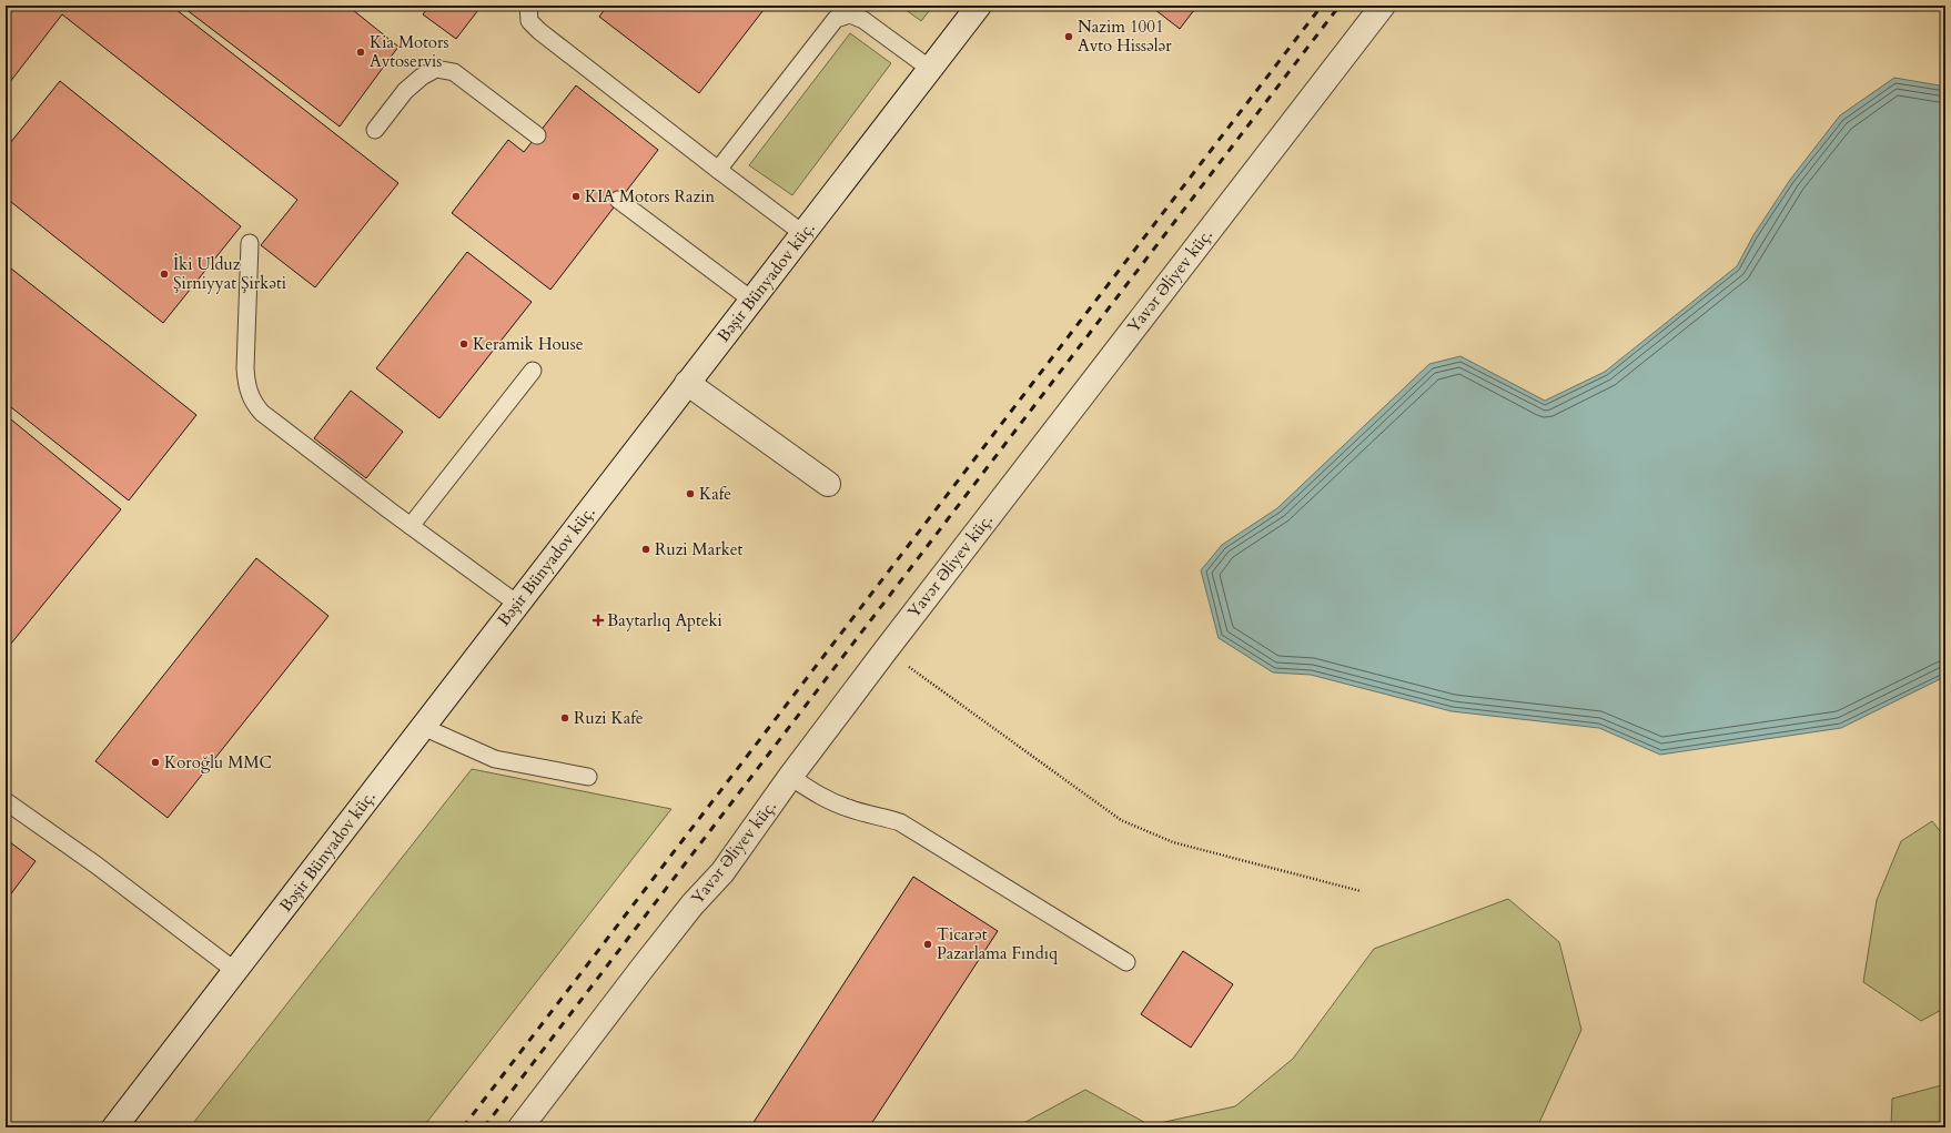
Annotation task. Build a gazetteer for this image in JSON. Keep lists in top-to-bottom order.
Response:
{
  "streets": {
    "street": ["Yavər Əliyev küç.", "Bəşir Bünyadov küç."]
  },
  "places": {
    "other": [
      "Nazim 1001 Avto Hissələr",
      "Kia Motors Avtoservis",
      "KIA Motors Razin",
      "İki Ulduz Şirniyyat Şirkəti",
      "Keramik House",
      "Kafe",
      "Ruzi Market",
      "Ruzi Kafe",
      "Koroğlu MMC",
      "Ticarət Pazarlama Fındıq"
    ],
    "health": ["Baytarlıq Apteki"]
  }
}
